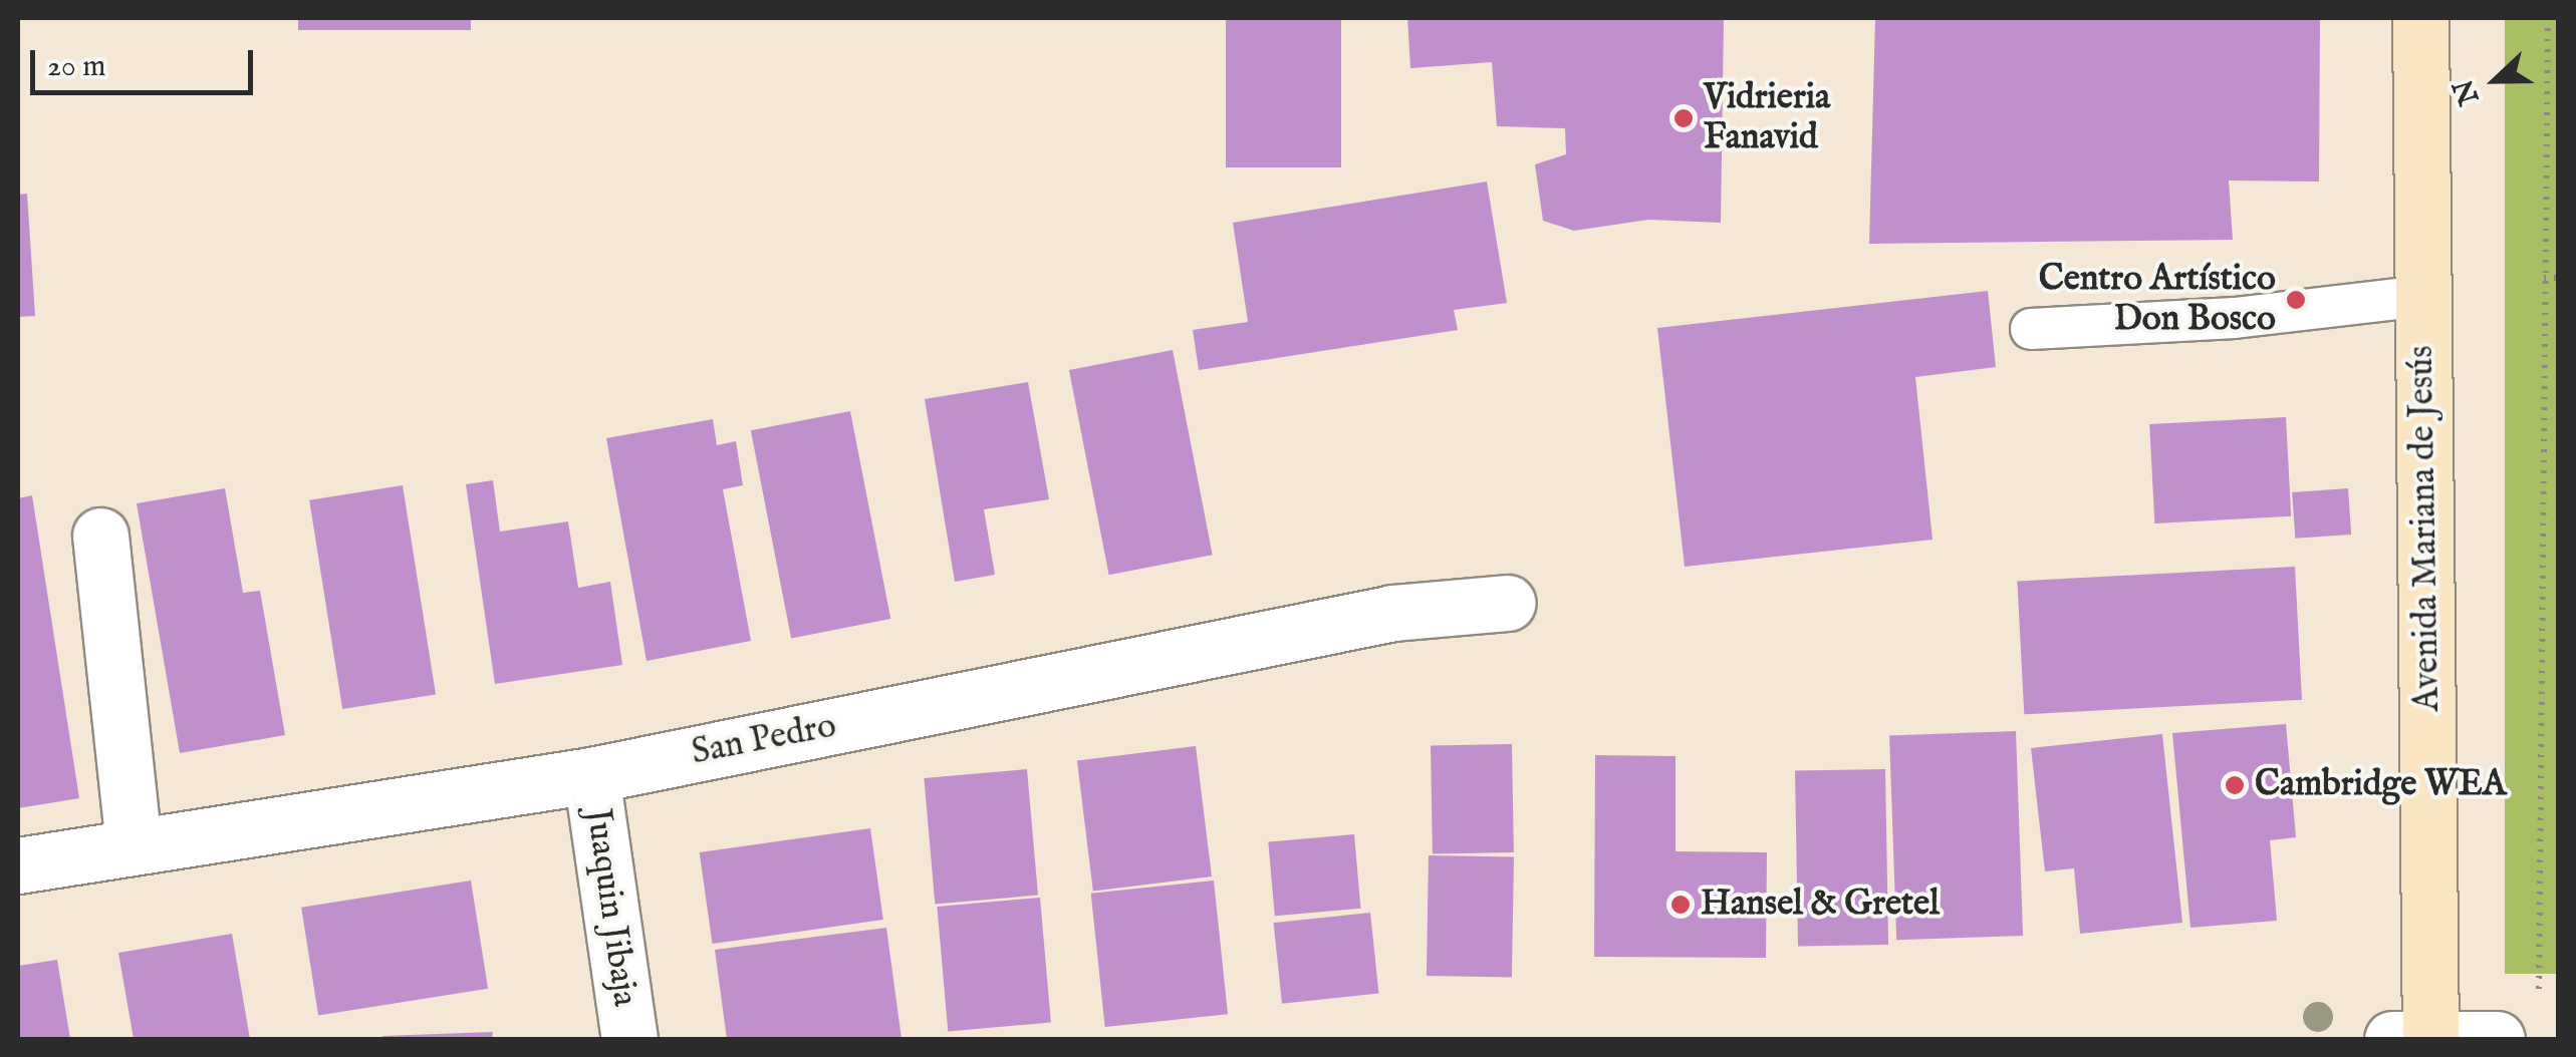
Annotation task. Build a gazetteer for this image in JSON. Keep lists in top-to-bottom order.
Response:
{
  "streets": {
    "main road": ["Avenida Mariana de Jesús"],
    "street": ["San Pedro", "Juaquin Jibaja"]
  },
  "crossings": [
    ["San Pedro", "Juaquin Jibaja"]
  ],
  "places": [
    "Vidrieria Fanavid",
    "Centro Artístico Don Bosco",
    "Cambridge WEA",
    "Hansel & Gretel"
  ],
  "scale_bar": "20 m",
  "north": "left"
}
